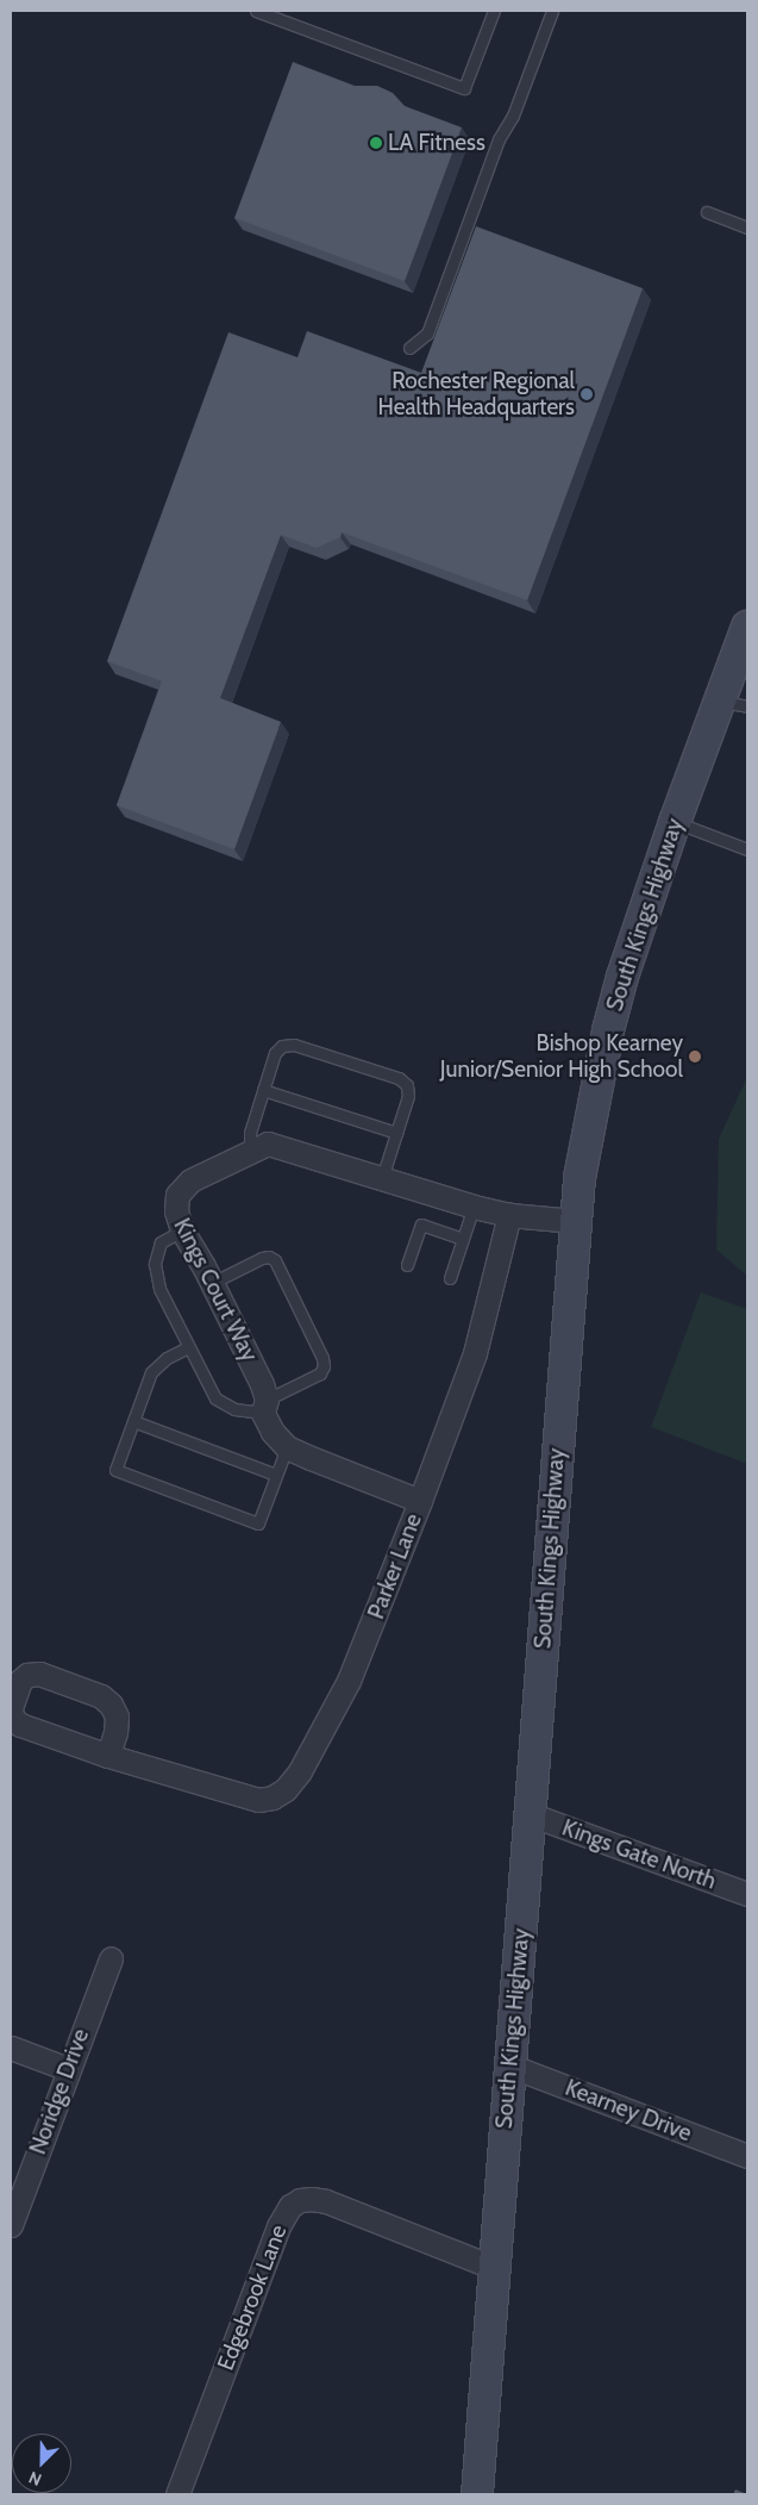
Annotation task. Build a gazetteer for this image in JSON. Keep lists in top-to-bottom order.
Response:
{
  "streets": {
    "main road": ["South Kings Highway"],
    "street": [
      "Kings Court Way",
      "Parker Lane",
      "Kings Gate North",
      "Noridge Drive",
      "Kearney Drive",
      "Edgebrook Lane"
    ]
  },
  "crossings": [
    ["South Kings Highway", "Kings Gate North"],
    ["South Kings Highway", "Kearney Drive"],
    ["South Kings Highway", "Edgebrook Lane"],
    ["Kings Court Way", "Parker Lane"]
  ],
  "places": ["LA Fitness", "Rochester Regional Health Headquarters", "Bishop Kearney Junior/Senior High School"],
  "north": "bottom left"
}
